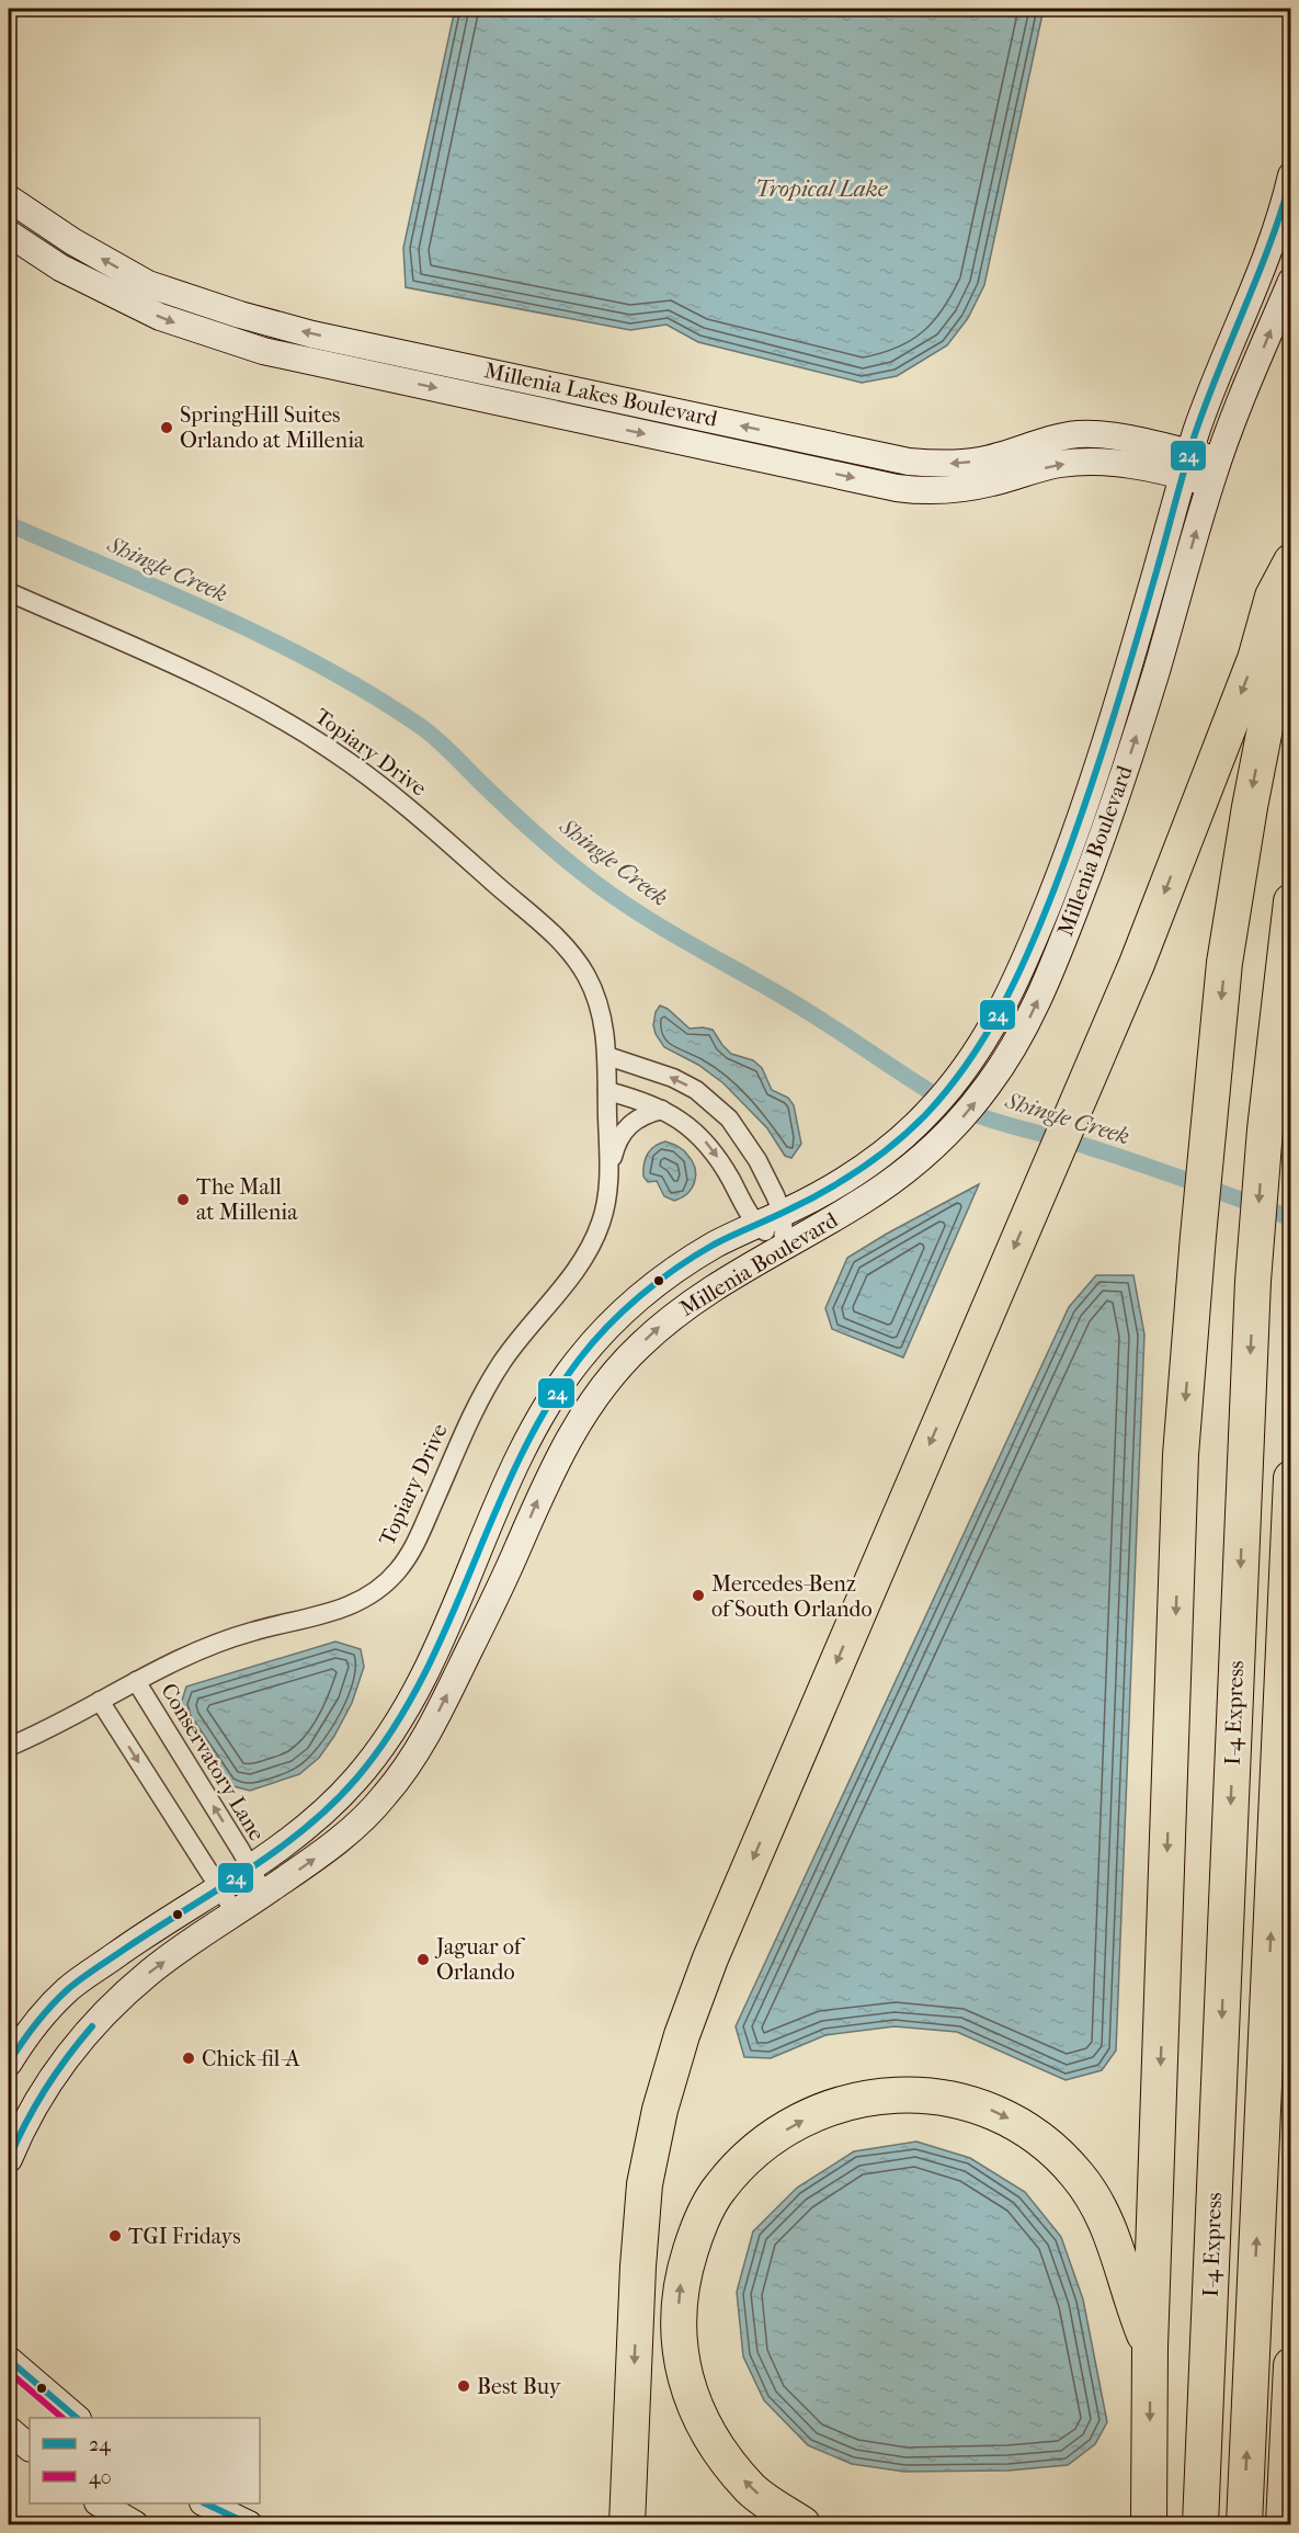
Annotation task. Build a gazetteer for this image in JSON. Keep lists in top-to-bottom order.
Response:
{
  "streets": {
    "highway": ["I-4 Express"],
    "street": [
      "Millenia Lakes Boulevard",
      "Topiary Drive",
      "Millenia Boulevard",
      "Conservatory Lane"
    ]
  },
  "crossings": [
    ["Millenia Lakes Boulevard", "Millenia Boulevard"],
    ["Topiary Drive", "Conservatory Lane"],
    ["Millenia Boulevard", "Conservatory Lane"]
  ],
  "water": ["Tropical Lake", "Shingle Creek"],
  "places": [
    "SpringHill Suites Orlando at Millenia",
    "The Mall at Millenia",
    "Mercedes-Benz of South Orlando",
    "Jaguar of Orlando",
    "Chick-fil-A",
    "TGI Fridays",
    "Best Buy"
  ],
  "lines": ["transit line 24", "transit line 40"],
  "legend": ["24", "40"]
}
